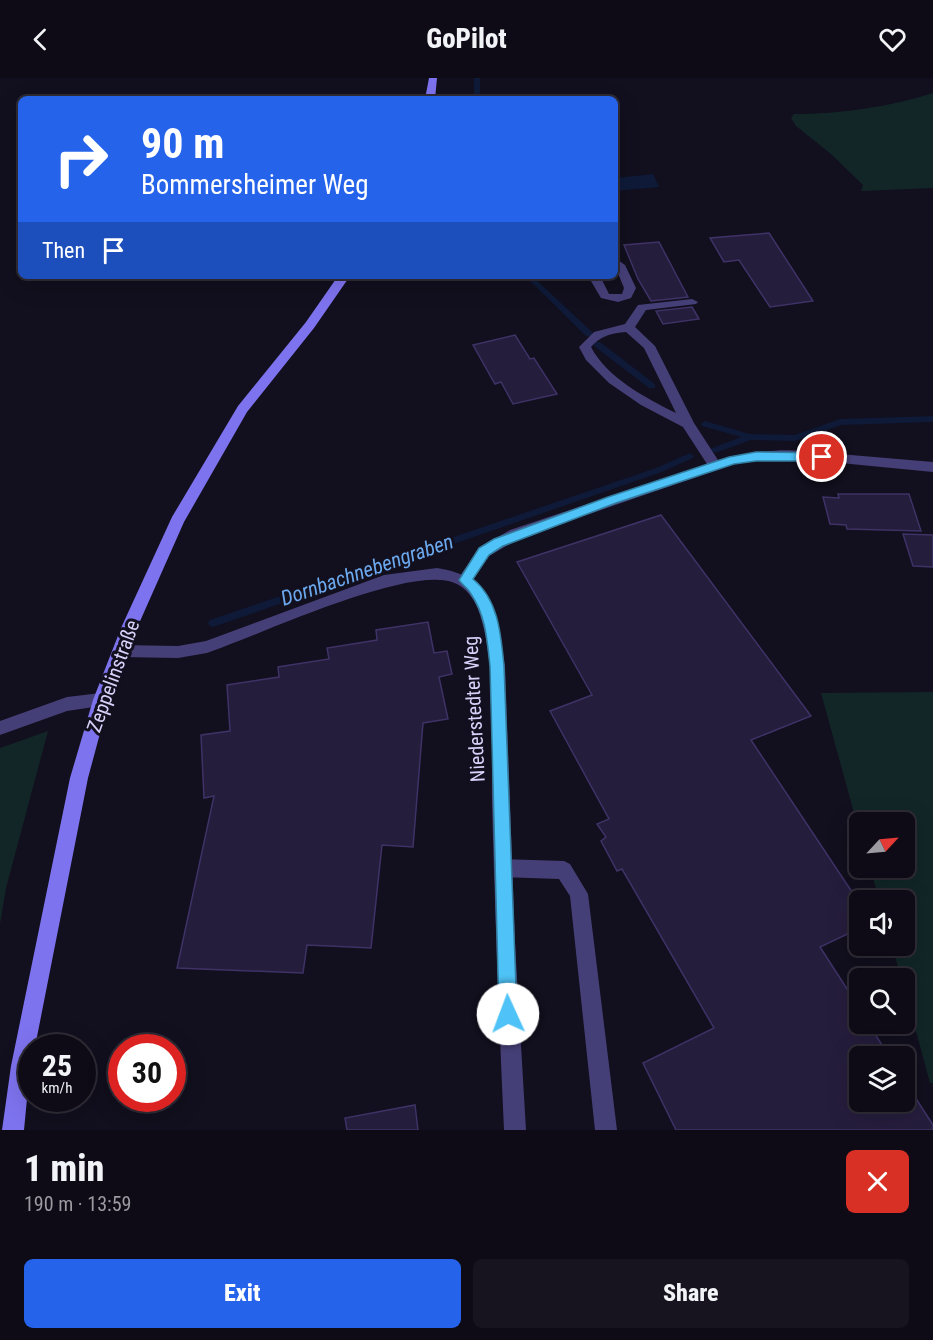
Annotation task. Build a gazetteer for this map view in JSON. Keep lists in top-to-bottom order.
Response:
{
  "streets": {
    "main road": ["Zeppelinstraße"],
    "street": ["Niederstedter Weg"]
  },
  "water": ["Dornbachnebengraben"],
  "north": "top right",
  "page": {
    "header": "GoPilot",
    "turn": ["90 m", "Bommersheimer Weg"],
    "then": "Then",
    "speed": "25 km/h",
    "limit": "30",
    "heading": ["1 min", "190 m · 13:59"],
    "buttons": ["Exit", "Share"]
  }
}
